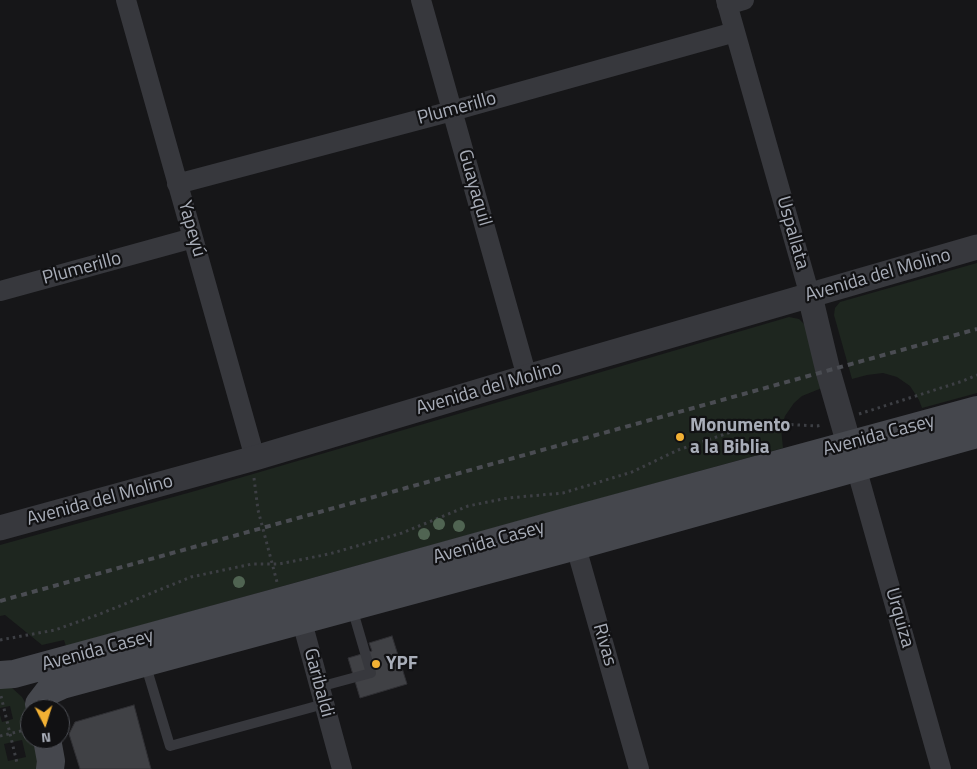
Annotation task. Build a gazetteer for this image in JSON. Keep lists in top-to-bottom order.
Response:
{
  "streets": {
    "main road": ["Avenida Casey"],
    "street": [
      "Plumerillo",
      "Guayaquil",
      "Yapeyú",
      "Uspallata",
      "Avenida del Molino",
      "Urquiza",
      "Rivas",
      "Garibaldi"
    ]
  },
  "crossings": [
    ["Plumerillo", "Guayaquil"],
    ["Plumerillo", "Yapeyú"],
    ["Plumerillo", "Uspallata"],
    ["Guayaquil", "Avenida del Molino"],
    ["Yapeyú", "Avenida del Molino"],
    ["Uspallata", "Avenida del Molino"],
    ["Uspallata", "Avenida Casey"],
    ["Uspallata", "Urquiza"],
    ["Avenida Casey", "Urquiza"],
    ["Avenida Casey", "Rivas"],
    ["Avenida Casey", "Garibaldi"]
  ],
  "places": ["Monumento a la Biblia", "YPF"],
  "north": "bottom"
}
